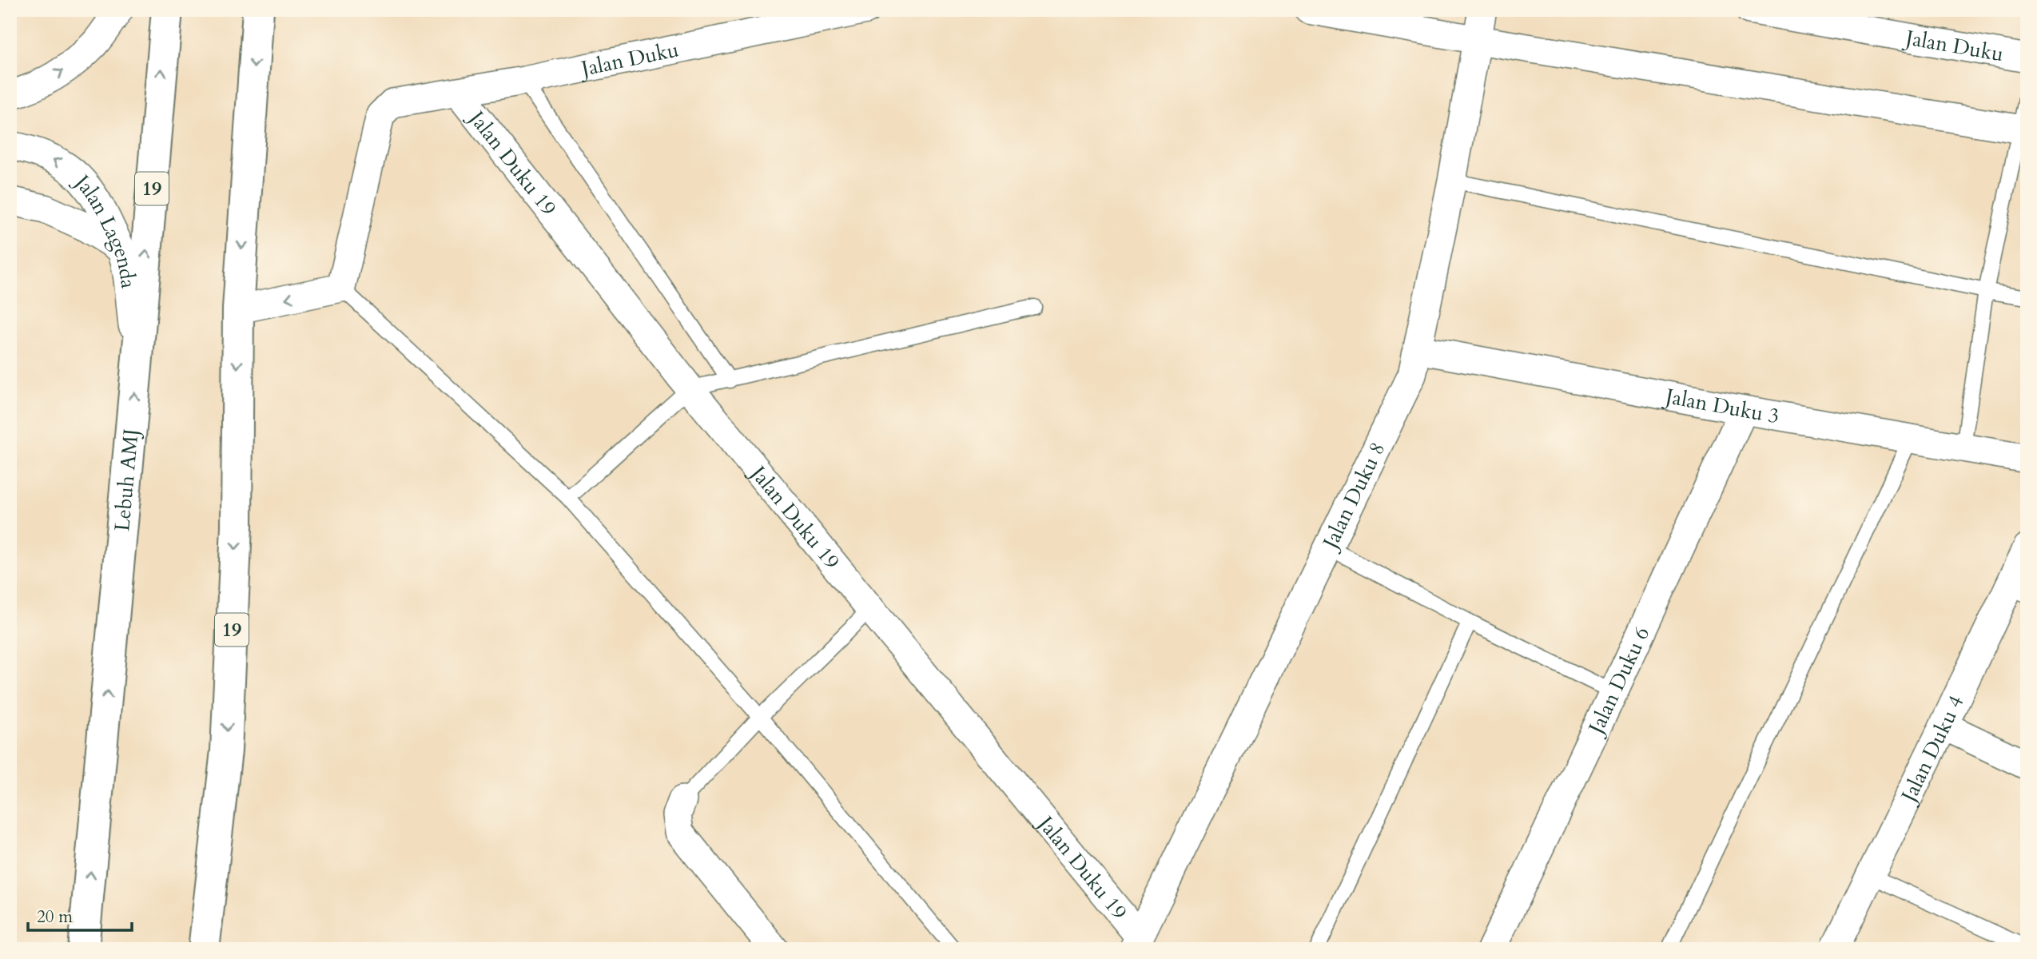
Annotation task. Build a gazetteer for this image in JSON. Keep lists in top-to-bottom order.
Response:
{
  "streets": {
    "highway": ["19", "Lebuh AMJ"],
    "street": [
      "Jalan Duku",
      "Jalan Duku 19",
      "Jalan Lagenda",
      "Jalan Duku 3",
      "Jalan Duku 8",
      "Jalan Duku 6",
      "Jalan Duku 4"
    ]
  },
  "crossings": [
    ["Jalan Duku", "Jalan Duku 19"],
    ["Jalan Duku 19", "Jalan Duku 8"],
    ["Jalan Lagenda", "Lebuh AMJ"],
    ["Jalan Duku 3", "Jalan Duku 8"],
    ["Jalan Duku 3", "Jalan Duku 6"]
  ],
  "scale_bar": "20 m"
}
